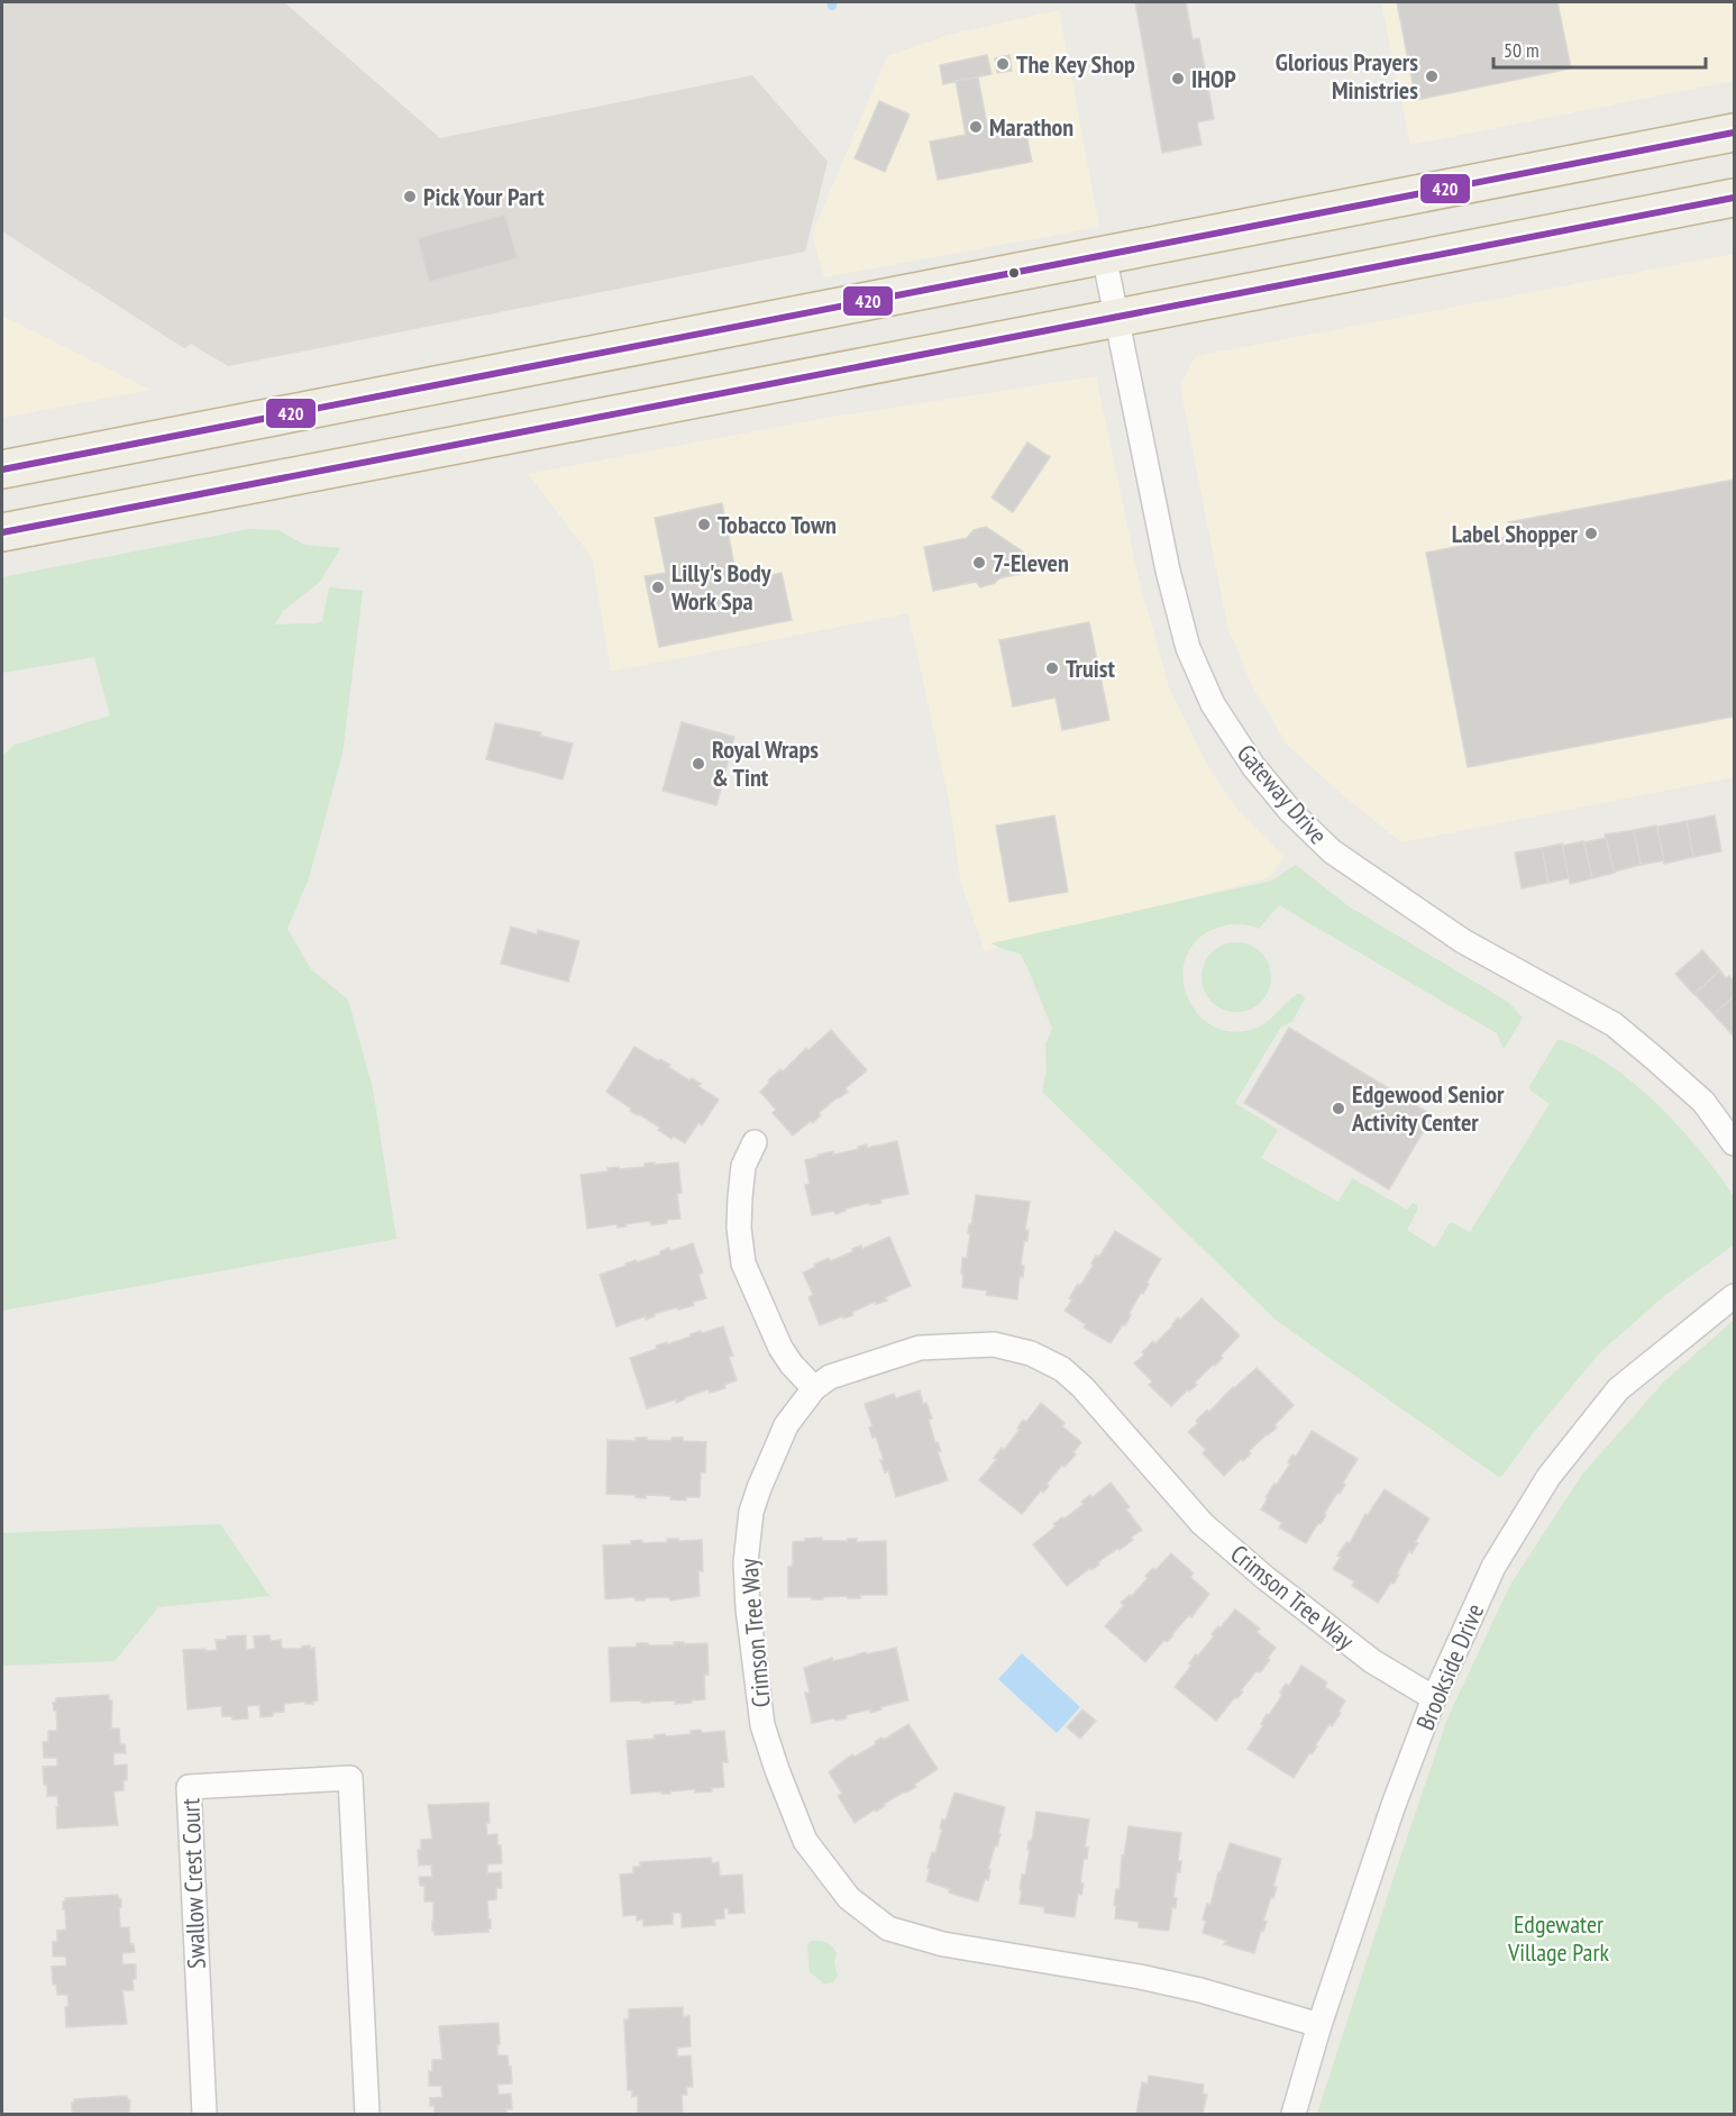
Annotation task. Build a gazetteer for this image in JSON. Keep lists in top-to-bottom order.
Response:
{
  "streets": {
    "street": [
      "Gateway Drive",
      "Crimson Tree Way",
      "Brookside Drive",
      "Swallow Crest Court"
    ]
  },
  "crossings": [
    ["Crimson Tree Way", "Brookside Drive"]
  ],
  "parks": ["Edgewater Village Park"],
  "places": [
    "The Key Shop",
    "Glorious Prayers Ministries",
    "IHOP",
    "Marathon",
    "Pick Your Part",
    "Tobacco Town",
    "Label Shopper",
    "7-Eleven",
    "Lilly's Body Work Spa",
    "Truist",
    "Royal Wraps & Tint",
    "Edgewood Senior Activity Center"
  ],
  "lines": ["transit line 420"],
  "scale_bar": "50 m"
}
